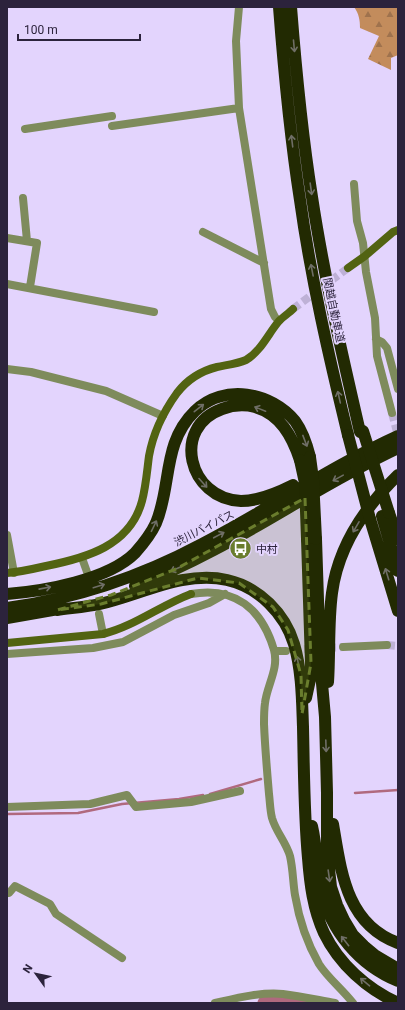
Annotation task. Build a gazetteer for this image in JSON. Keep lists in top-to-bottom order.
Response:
{
  "streets": {
    "highway": ["関越自動車道", "渋川バイパス"]
  },
  "places": {
    "bus stop": ["中村"]
  },
  "scale_bar": "100 m",
  "north": "top left"
}
